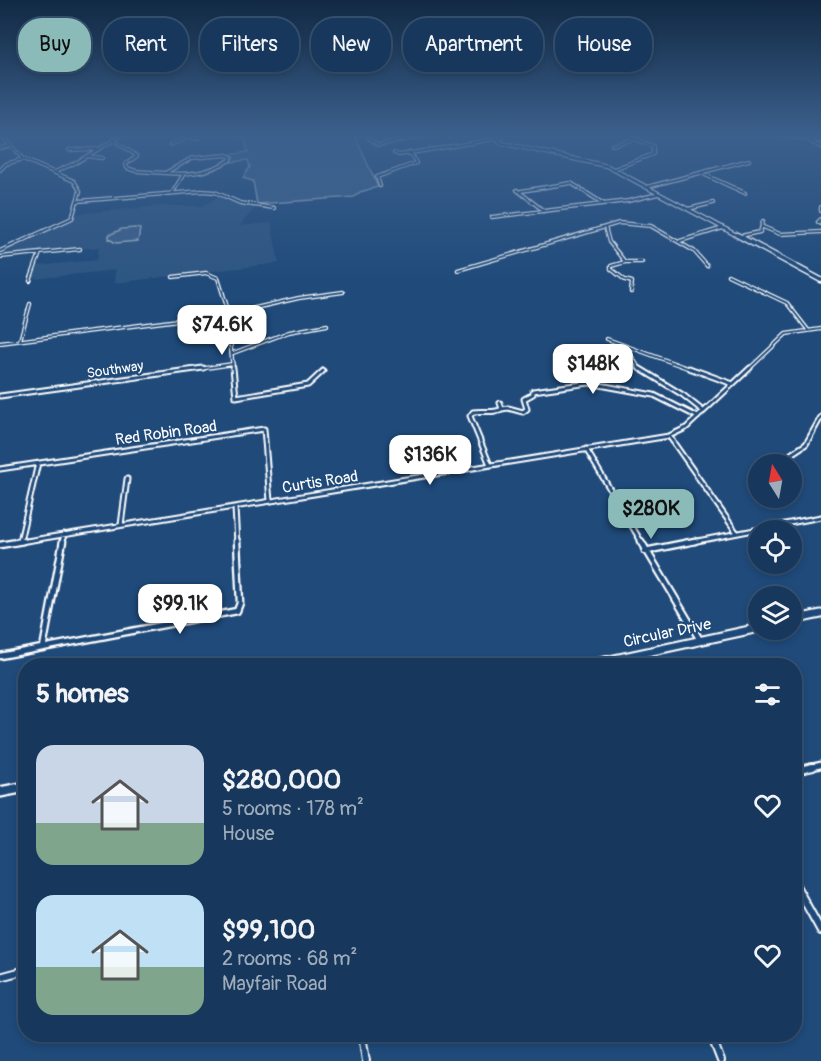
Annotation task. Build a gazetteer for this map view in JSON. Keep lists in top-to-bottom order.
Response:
{
  "streets": {
    "street": [
      "Southway",
      "Red Robin Road",
      "Curtis Road",
      "Circular Drive"
    ]
  },
  "crossings": [
    ["Red Robin Road", "Curtis Road"]
  ],
  "north": "top",
  "page": {
    "chip": [
      "Buy",
      "Rent",
      "Filters",
      "New",
      "Apartment",
      "House"
    ],
    "price": [
      "$74.6K",
      "$148K",
      "$136K",
      "$280K",
      "$99.1K"
    ],
    "heading": "5 homes",
    "list": [
      {
        "name": "$280,000",
        "note": "5 rooms · 178 m² · House"
      },
      {
        "name": "$99,100",
        "note": "2 rooms · 68 m² · Mayfair Road"
      }
    ]
  }
}
